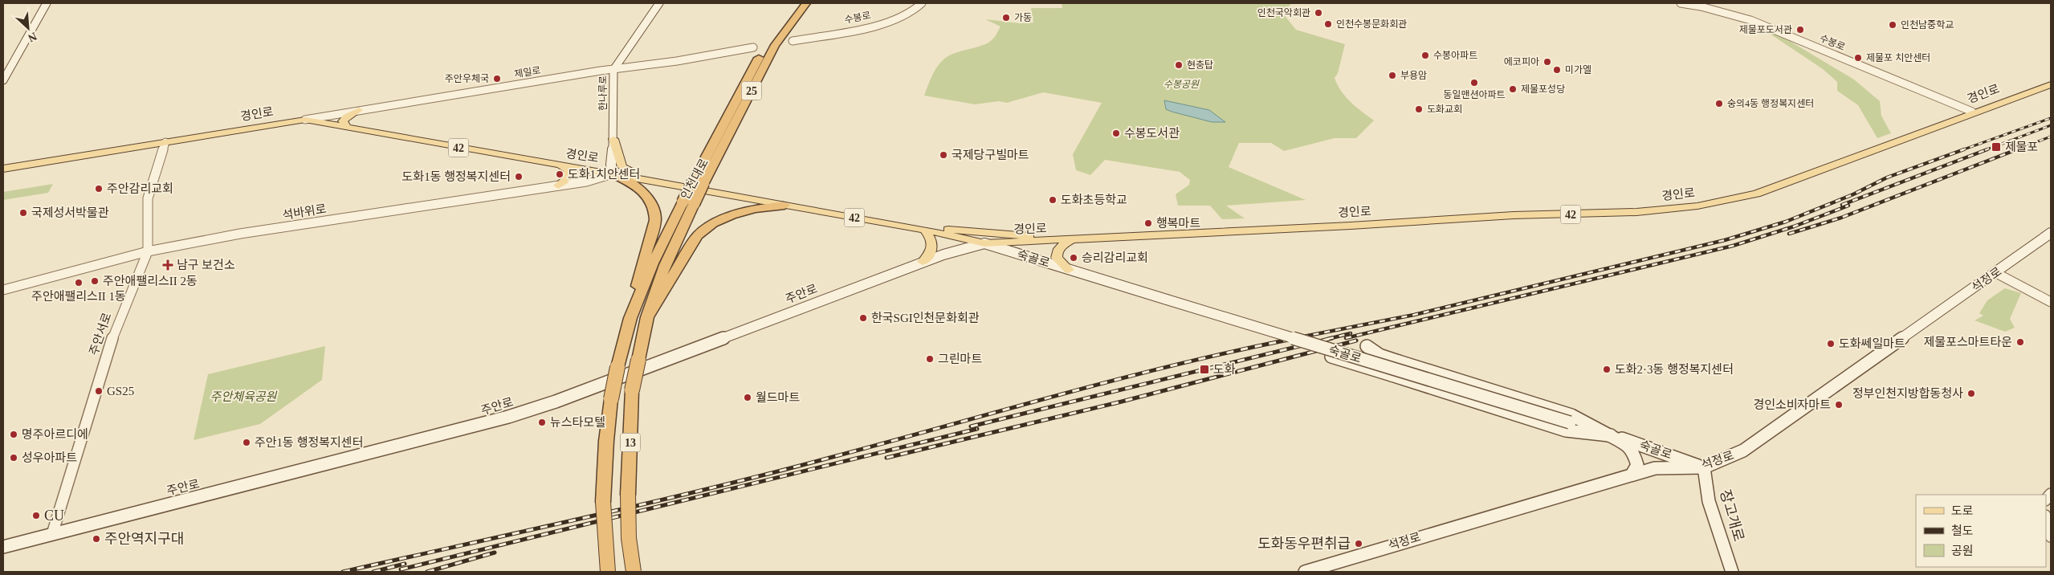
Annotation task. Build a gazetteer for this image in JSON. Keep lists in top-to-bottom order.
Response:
{
  "streets": {
    "highway": ["25", "인천대로", "13"],
    "main road": [
      "한나루로",
      "경인로",
      "42",
      "숙골로",
      "석정로",
      "주안로",
      "장고개로"
    ],
    "street": [
      "수봉로",
      "제일로",
      "석바위로",
      "주안서로"
    ]
  },
  "crossings": [
    ["수봉로", "경인로"],
    ["제일로", "한나루로"],
    ["제일로", "경인로"],
    ["한나루로", "경인로"],
    ["한나루로", "석바위로"],
    ["경인로", "석바위로"],
    ["경인로", "숙골로"],
    ["경인로", "주안로"],
    ["경인로", "주안서로"],
    ["석바위로", "주안서로"],
    ["숙골로", "석정로"],
    ["숙골로", "주안로"],
    ["숙골로", "장고개로"],
    ["석정로", "장고개로"],
    ["주안로", "주안서로"]
  ],
  "parks": ["수봉공원", "주안체육공원"],
  "places": {
    "other": [
      "인천국악회관",
      "가동",
      "인천수봉문화회관",
      "인천남중학교",
      "제물포도서관",
      "수봉아파트",
      "제물포 치안센터",
      "에코피아",
      "현충탑",
      "미가엘",
      "부용암",
      "주안우체국",
      "동일맨션아파트",
      "제물포성당",
      "숭의4동 행정복지센터",
      "도화교회",
      "수봉도서관",
      "국제당구빌마트",
      "도화1치안센터",
      "도화1동 행정복지센터",
      "주안감리교회",
      "도화초등학교",
      "국제성서박물관",
      "행복마트",
      "승리감리교회",
      "주안애팰리스II 2동",
      "주안애팰리스II 1동",
      "한국SGI인천문화회관",
      "제물포스마트타운",
      "도화쎄일마트",
      "그린마트",
      "도화2·3동 행정복지센터",
      "GS25",
      "정부인천지방합동청사",
      "월드마트",
      "경인소비자마트",
      "뉴스타모텔",
      "명주아르디에",
      "주안1동 행정복지센터",
      "성우아파트",
      "CU",
      "주안역지구대",
      "도화동우편취급"
    ],
    "transit": ["제물포", "도화"],
    "health": ["남구 보건소"]
  },
  "legend": ["도로", "철도", "공원"],
  "north": "bottom right"
}
